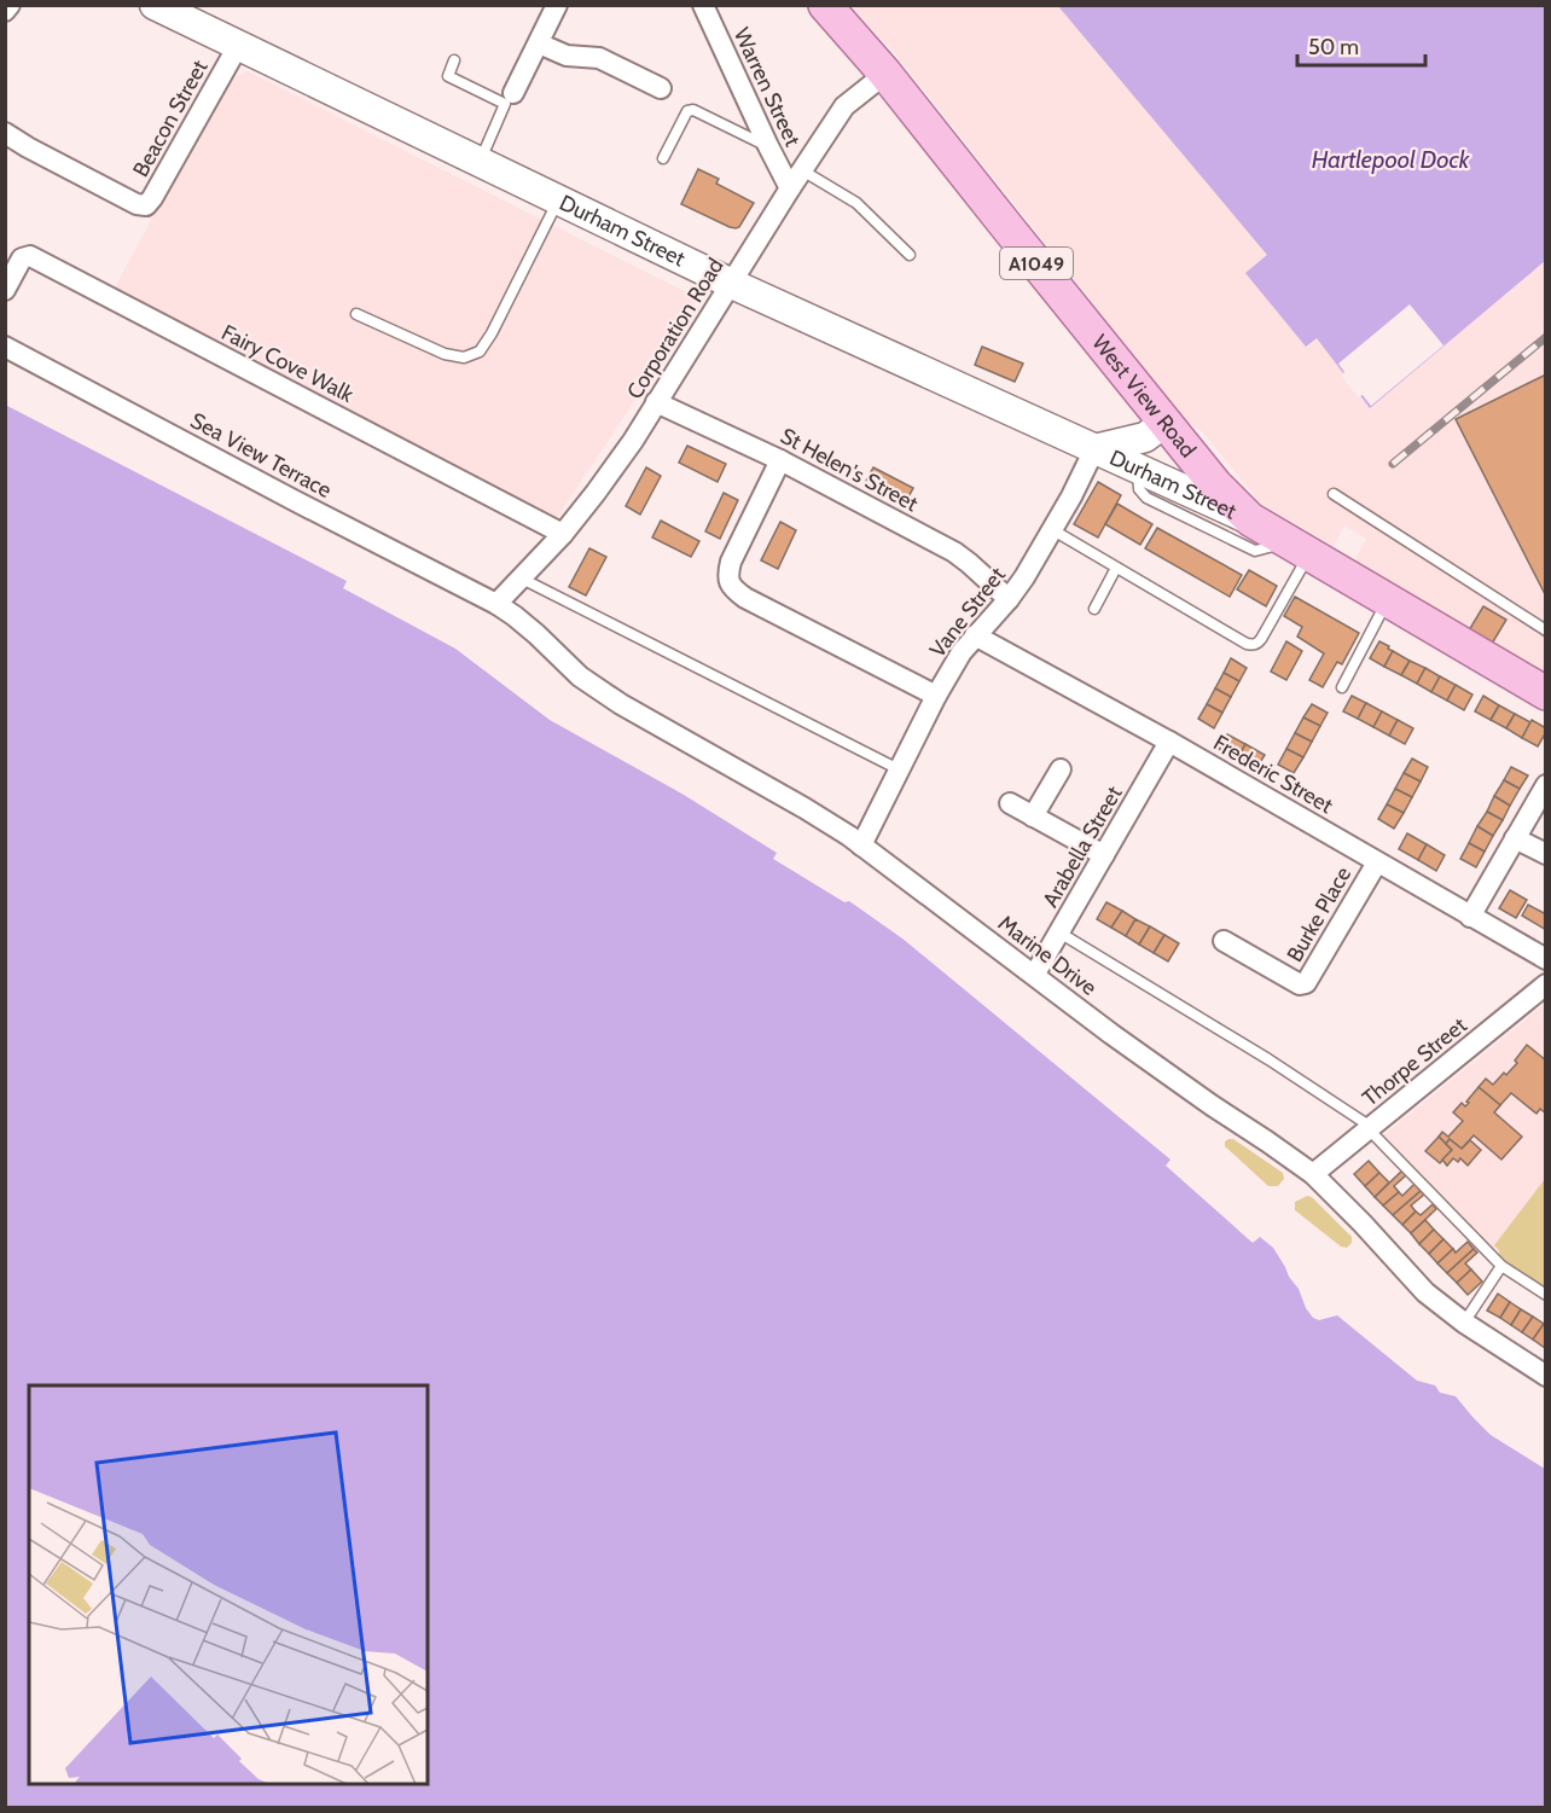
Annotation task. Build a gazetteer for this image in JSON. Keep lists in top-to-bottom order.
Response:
{
  "streets": {
    "main road": ["A1049", "West View Road"],
    "street": [
      "Warren Street",
      "Beacon Street",
      "Durham Street",
      "Corporation Road",
      "Fairy Cove Walk",
      "Sea View Terrace",
      "St Helen's Street",
      "Vane Street",
      "Frederic Street",
      "Arabella Street",
      "Burke Place",
      "Marine Drive",
      "Thorpe Street"
    ]
  },
  "crossings": [
    ["Warren Street", "Corporation Road"],
    ["Beacon Street", "Durham Street"],
    ["Durham Street", "Corporation Road"],
    ["Durham Street", "West View Road"],
    ["Durham Street", "Vane Street"],
    ["Corporation Road", "Fairy Cove Walk"],
    ["Corporation Road", "West View Road"],
    ["Corporation Road", "Sea View Terrace"],
    ["Corporation Road", "St Helen's Street"],
    ["Corporation Road", "Marine Drive"],
    ["Sea View Terrace", "Marine Drive"],
    ["St Helen's Street", "Vane Street"],
    ["Vane Street", "Frederic Street"],
    ["Vane Street", "Marine Drive"],
    ["Frederic Street", "Arabella Street"],
    ["Frederic Street", "Burke Place"],
    ["Arabella Street", "Marine Drive"],
    ["Marine Drive", "Thorpe Street"]
  ],
  "water": ["Hartlepool Dock"],
  "scale_bar": "50 m"
}
